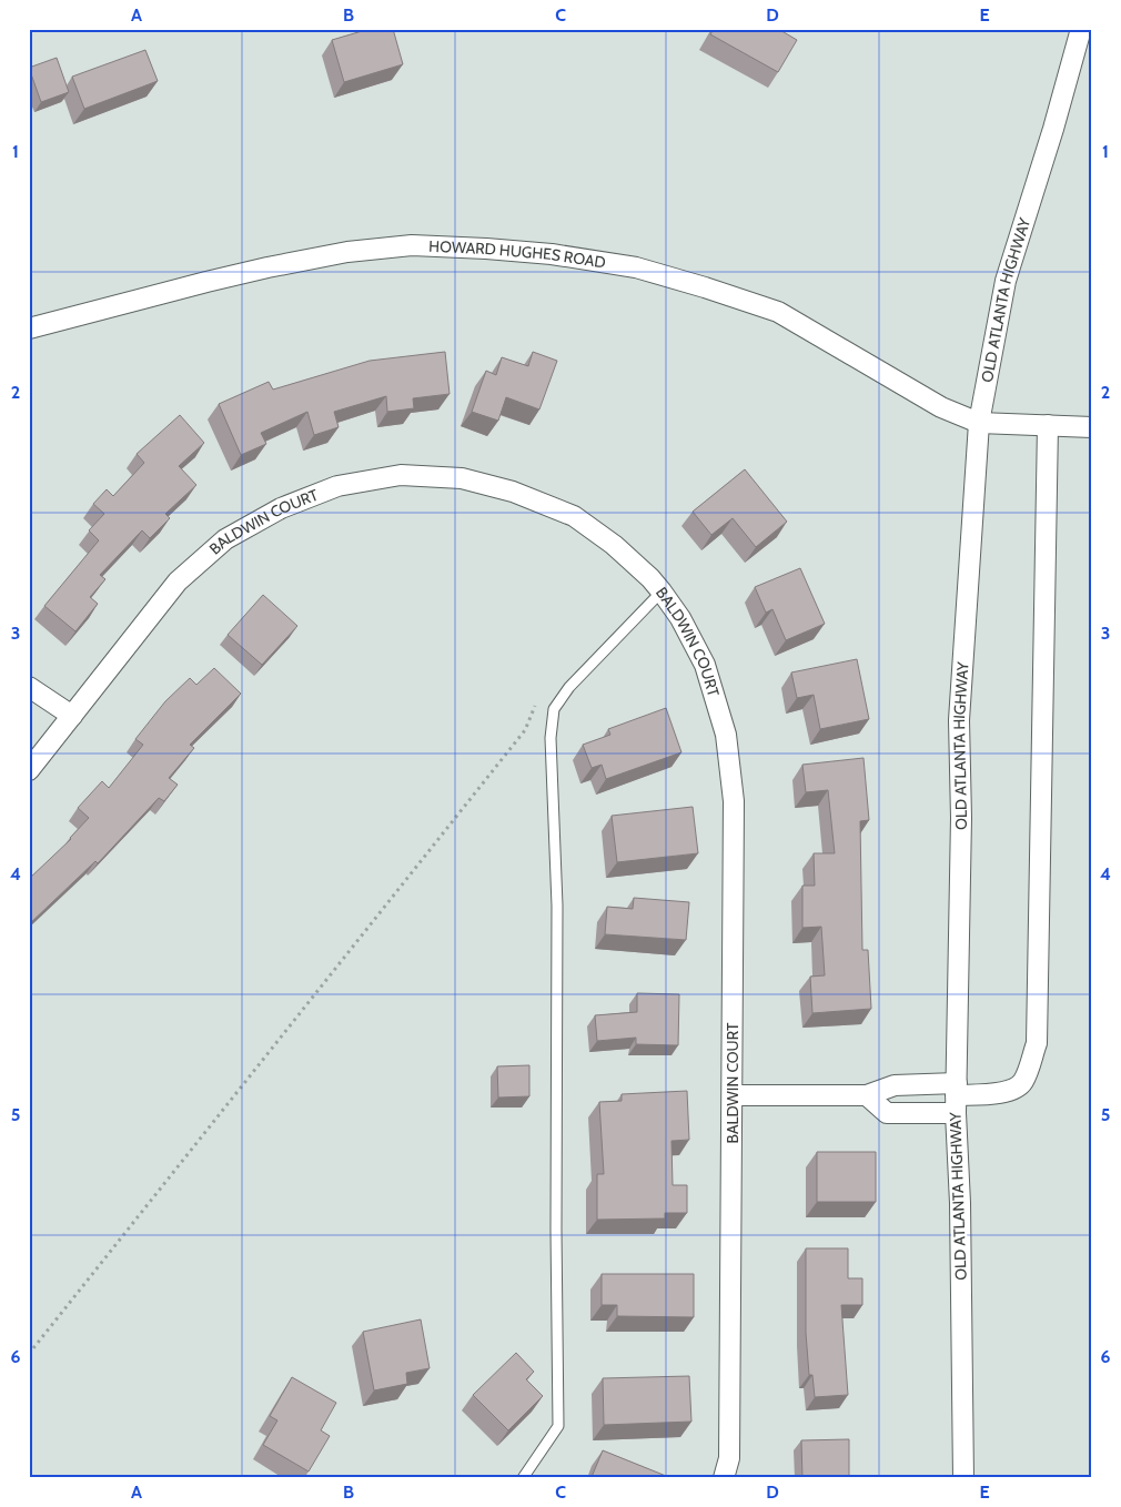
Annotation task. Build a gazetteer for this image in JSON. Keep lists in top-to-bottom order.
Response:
{
  "streets": {
    "street": ["HOWARD HUGHES ROAD", "OLD ATLANTA HIGHWAY", "BALDWIN COURT"]
  },
  "crossings": [
    ["HOWARD HUGHES ROAD", "OLD ATLANTA HIGHWAY"]
  ],
  "grid": {
    "columns": [
      "A",
      "B",
      "C",
      "D",
      "E"
    ],
    "rows": [
      "1",
      "2",
      "3",
      "4",
      "5",
      "6"
    ]
  }
}
